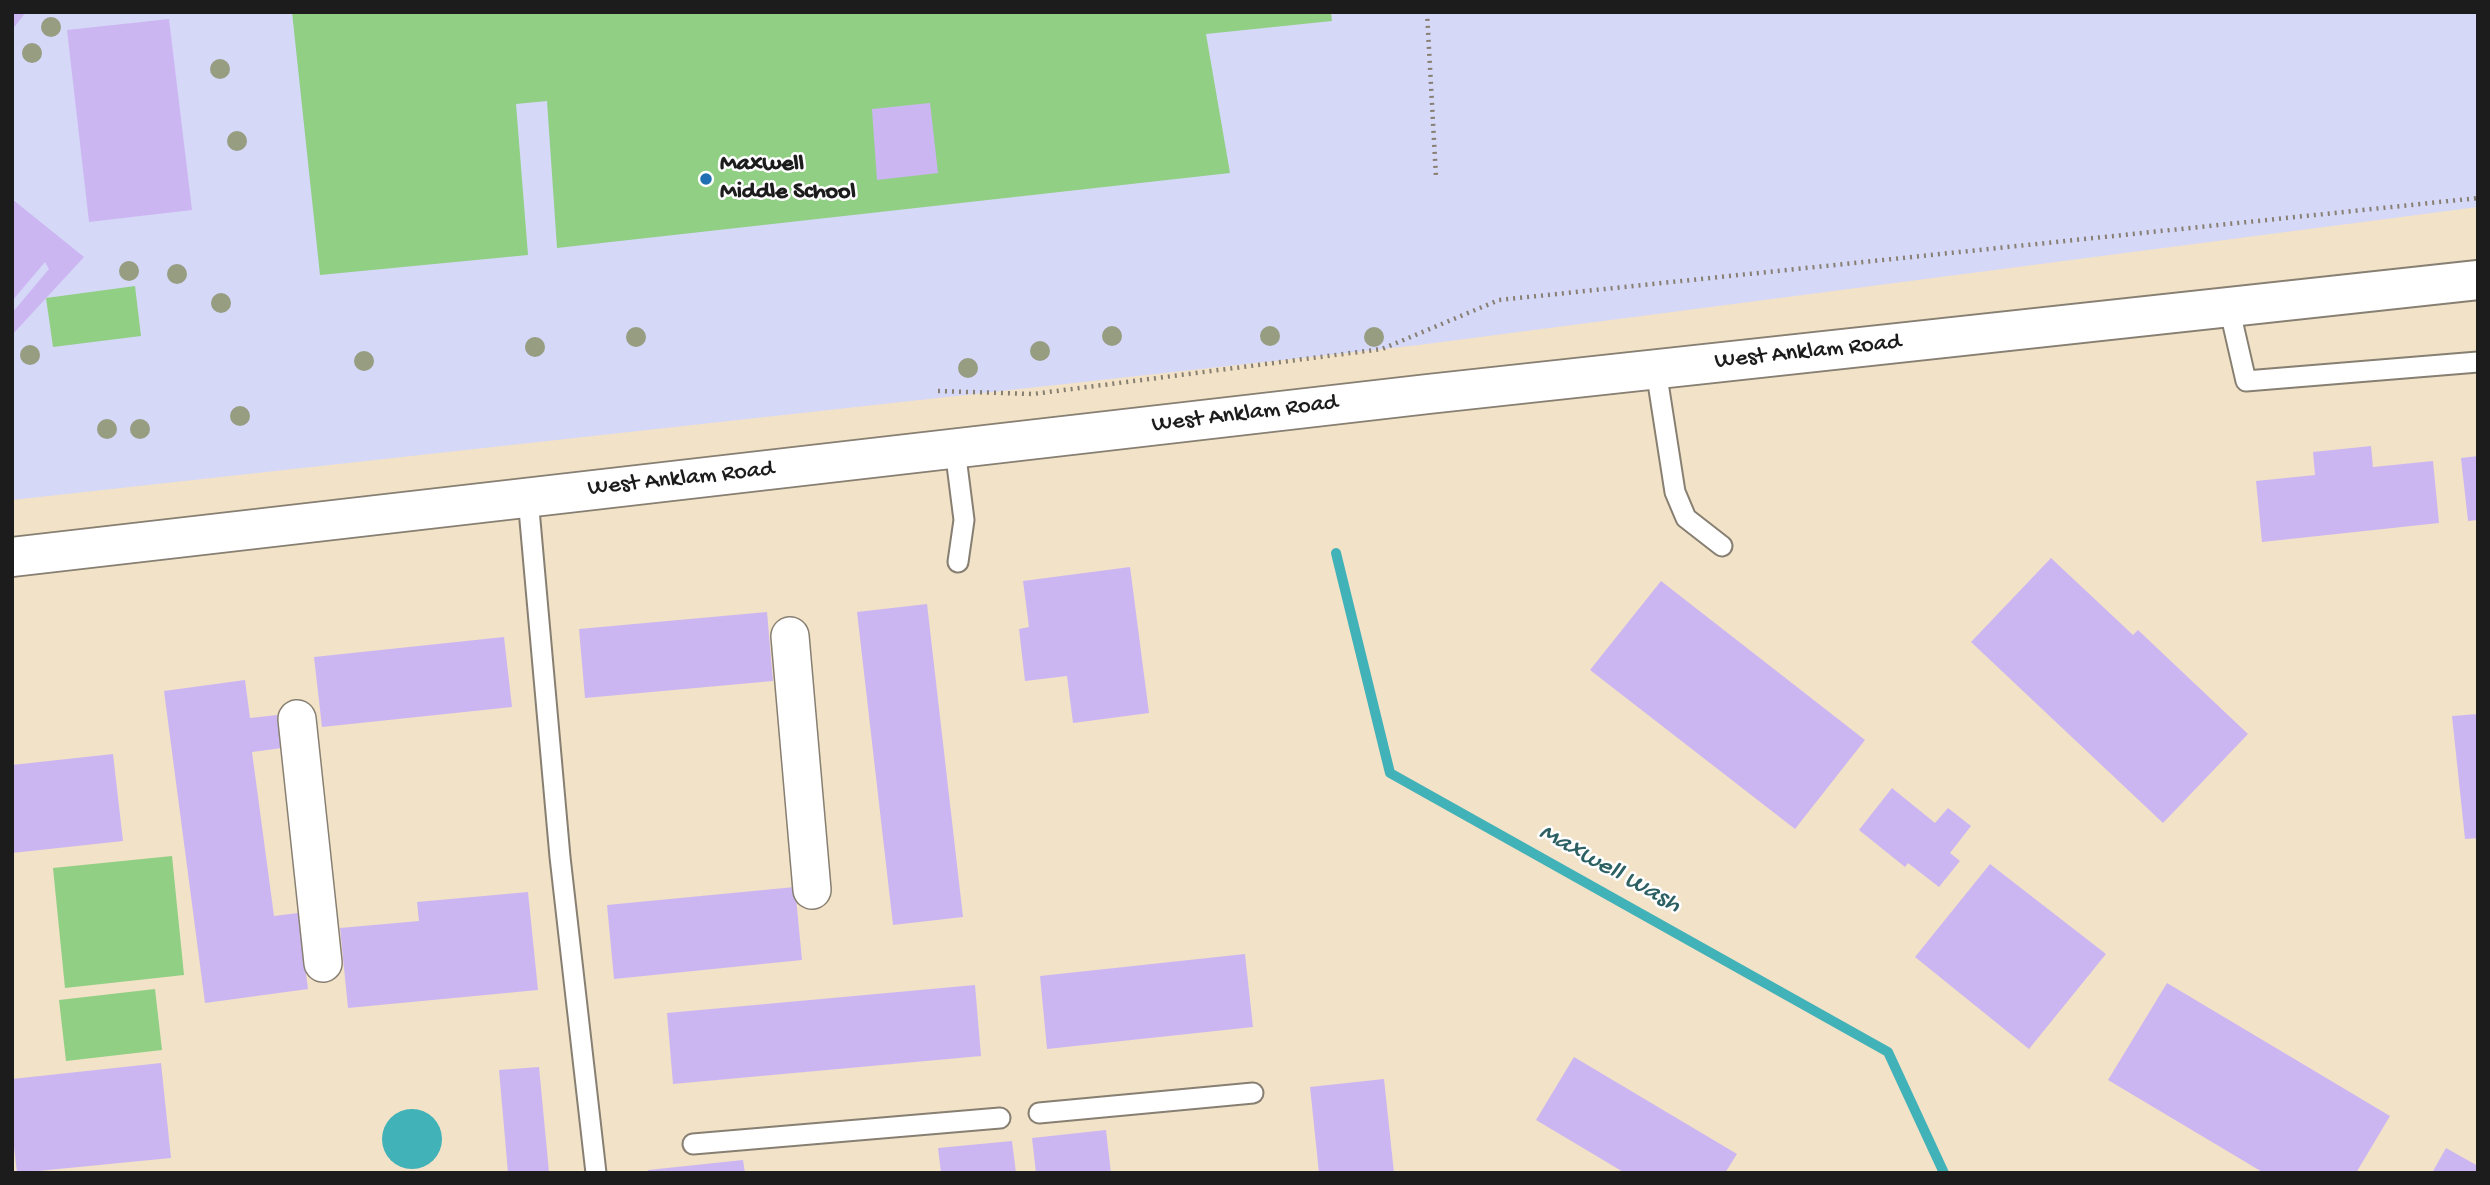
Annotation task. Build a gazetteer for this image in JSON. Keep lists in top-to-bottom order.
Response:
{
  "streets": {
    "main road": ["West Anklam Road"]
  },
  "water": ["Maxwell Wash"],
  "places": ["Maxwell Middle School"]
}
